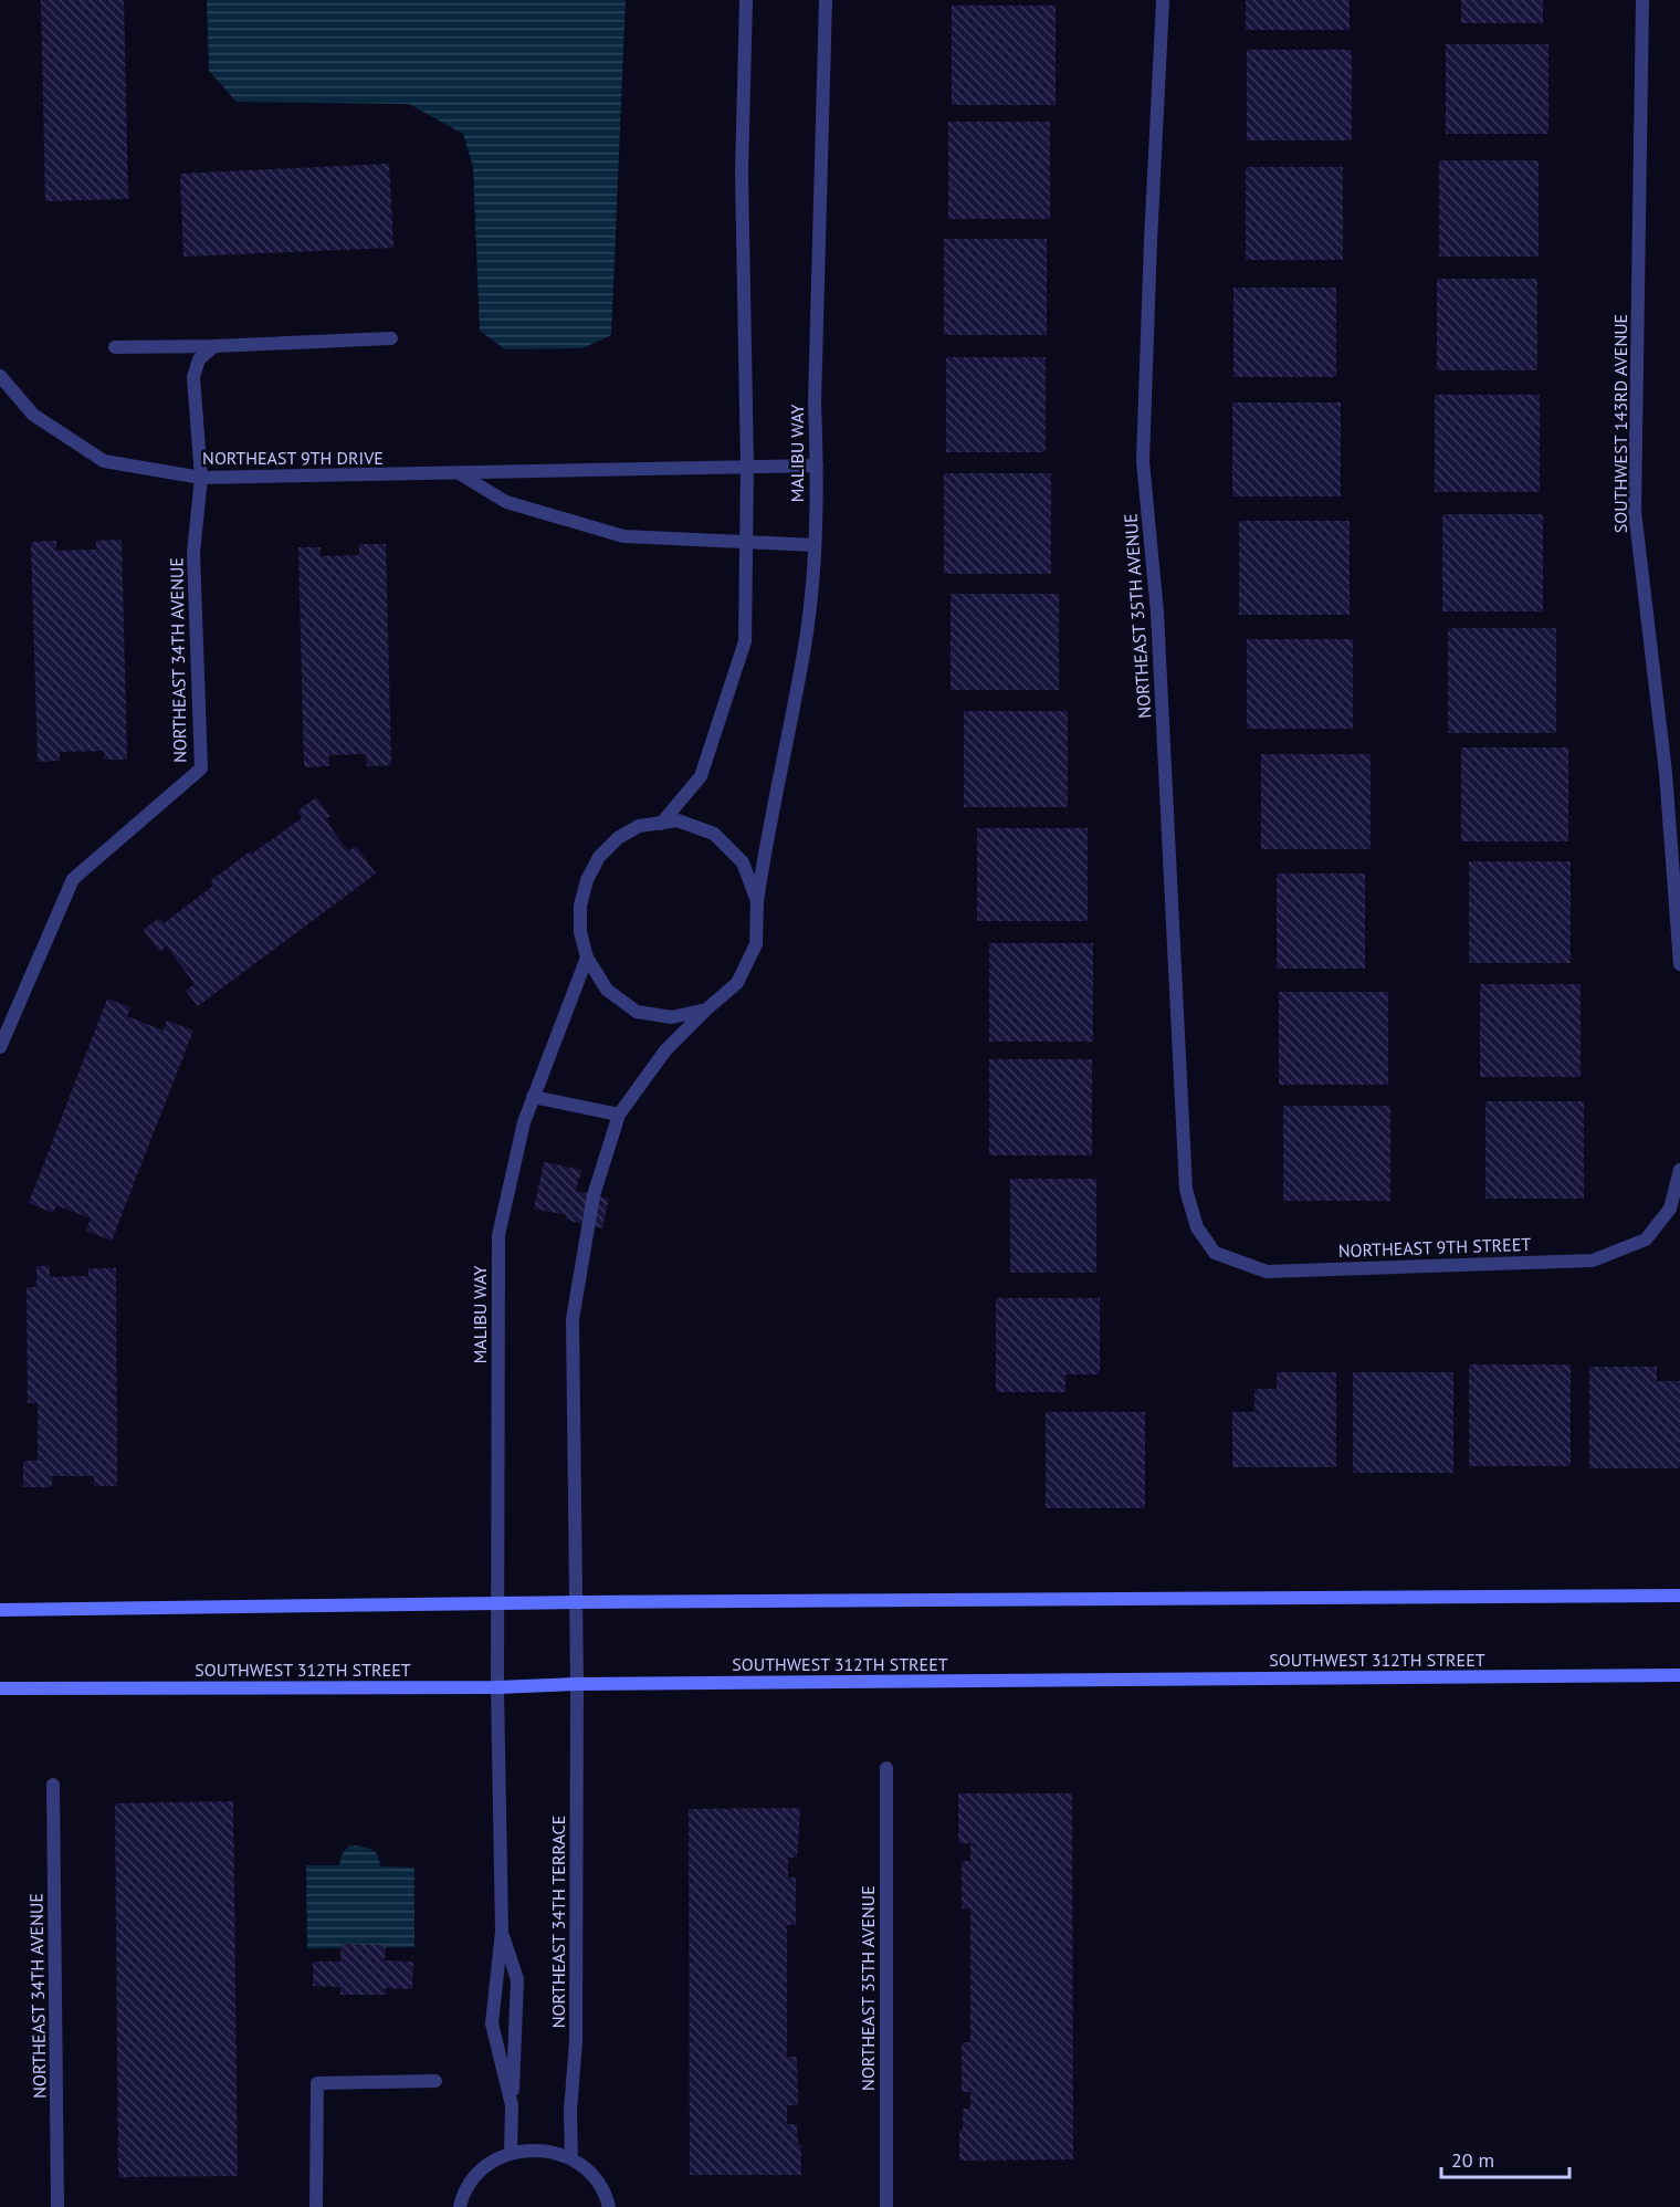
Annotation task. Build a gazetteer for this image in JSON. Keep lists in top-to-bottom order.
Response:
{
  "streets": {
    "main road": ["SOUTHWEST 312TH STREET"],
    "street": [
      "SOUTHWEST 143RD AVENUE",
      "MALIBU WAY",
      "NORTHEAST 9TH DRIVE",
      "NORTHEAST 35TH AVENUE",
      "NORTHEAST 34TH AVENUE",
      "NORTHEAST 9TH STREET",
      "NORTHEAST 34TH TERRACE"
    ]
  },
  "crossings": [
    ["MALIBU WAY", "NORTHEAST 9TH DRIVE"],
    ["MALIBU WAY", "SOUTHWEST 312TH STREET"],
    ["MALIBU WAY", "NORTHEAST 34TH TERRACE"],
    ["NORTHEAST 9TH DRIVE", "NORTHEAST 34TH AVENUE"],
    ["NORTHEAST 35TH AVENUE", "NORTHEAST 9TH STREET"],
    ["SOUTHWEST 312TH STREET", "NORTHEAST 34TH TERRACE"]
  ],
  "scale_bar": "20 m"
}
